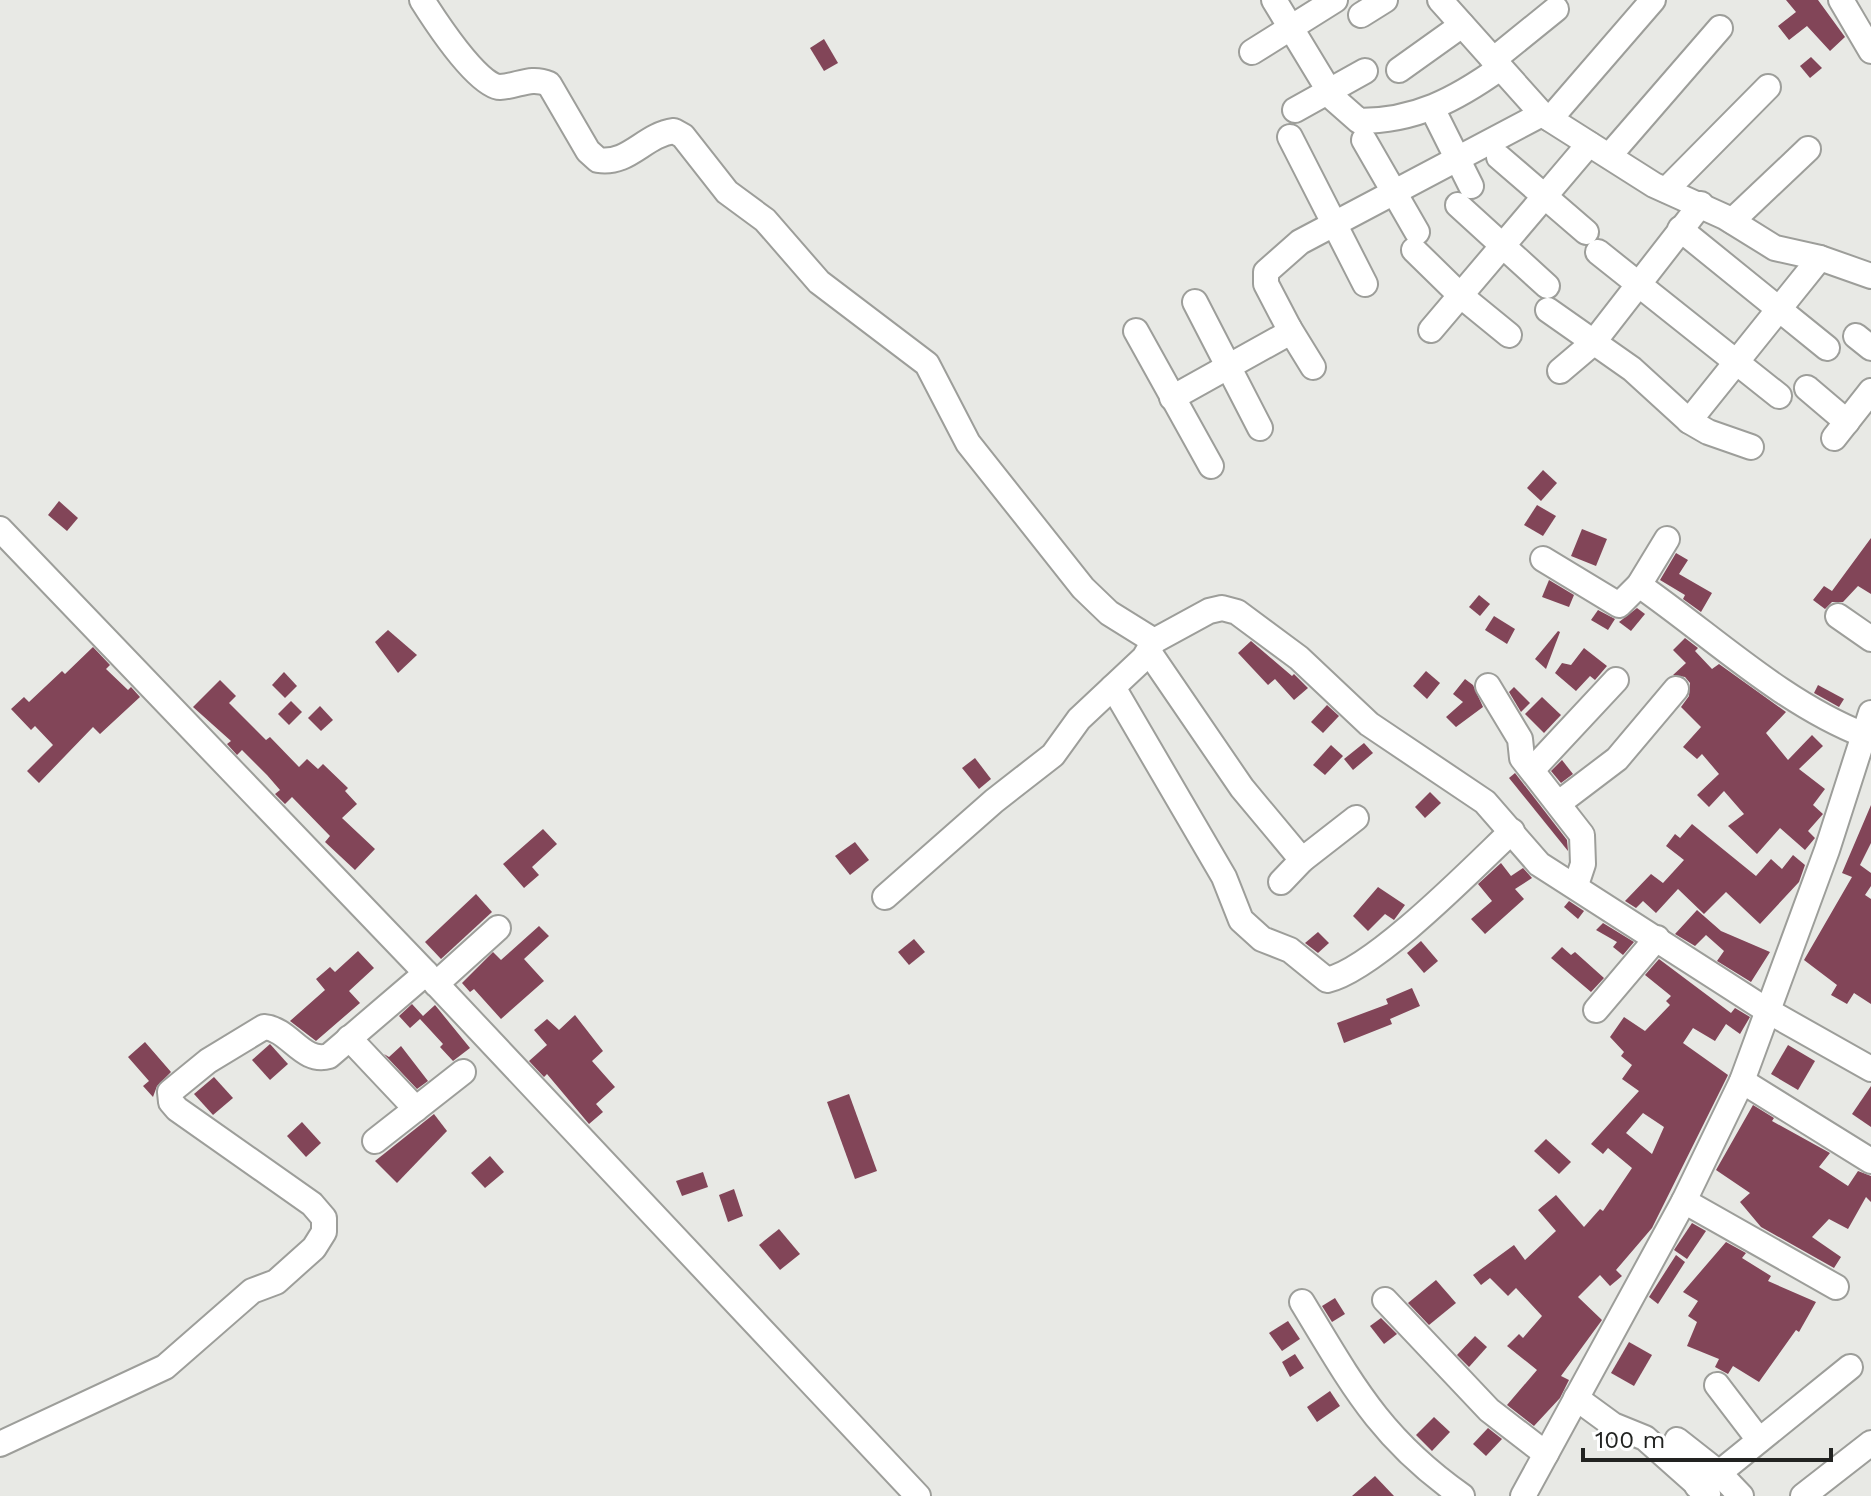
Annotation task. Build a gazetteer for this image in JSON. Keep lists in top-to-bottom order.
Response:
{
  "scale_bar": "100 m"
}
